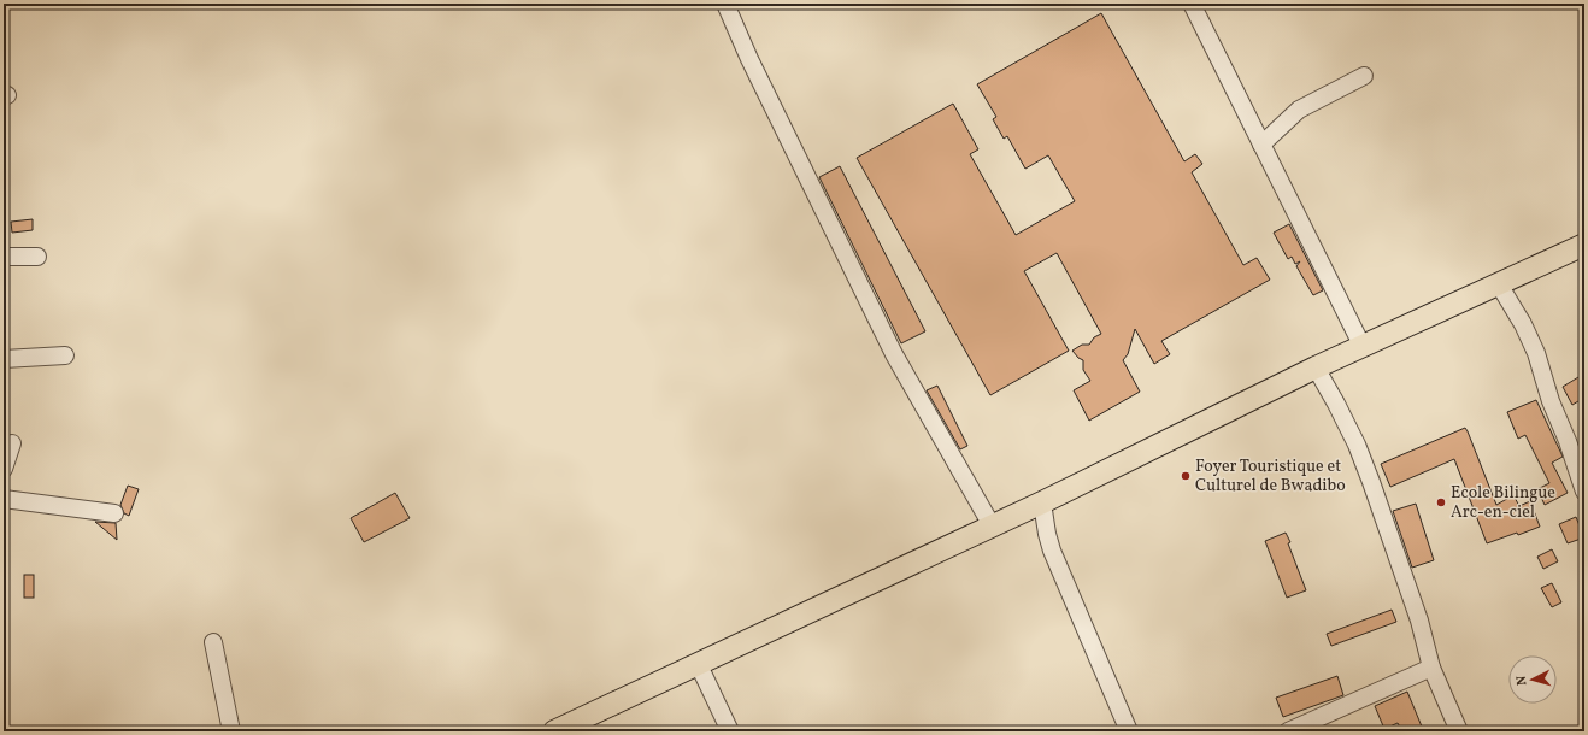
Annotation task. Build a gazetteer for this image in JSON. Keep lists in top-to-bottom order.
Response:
{
  "places": ["Foyer Touristique et Culturel de Bwadibo", "Ecole Bilingue Arc-en-ciel"],
  "north": "left"
}
